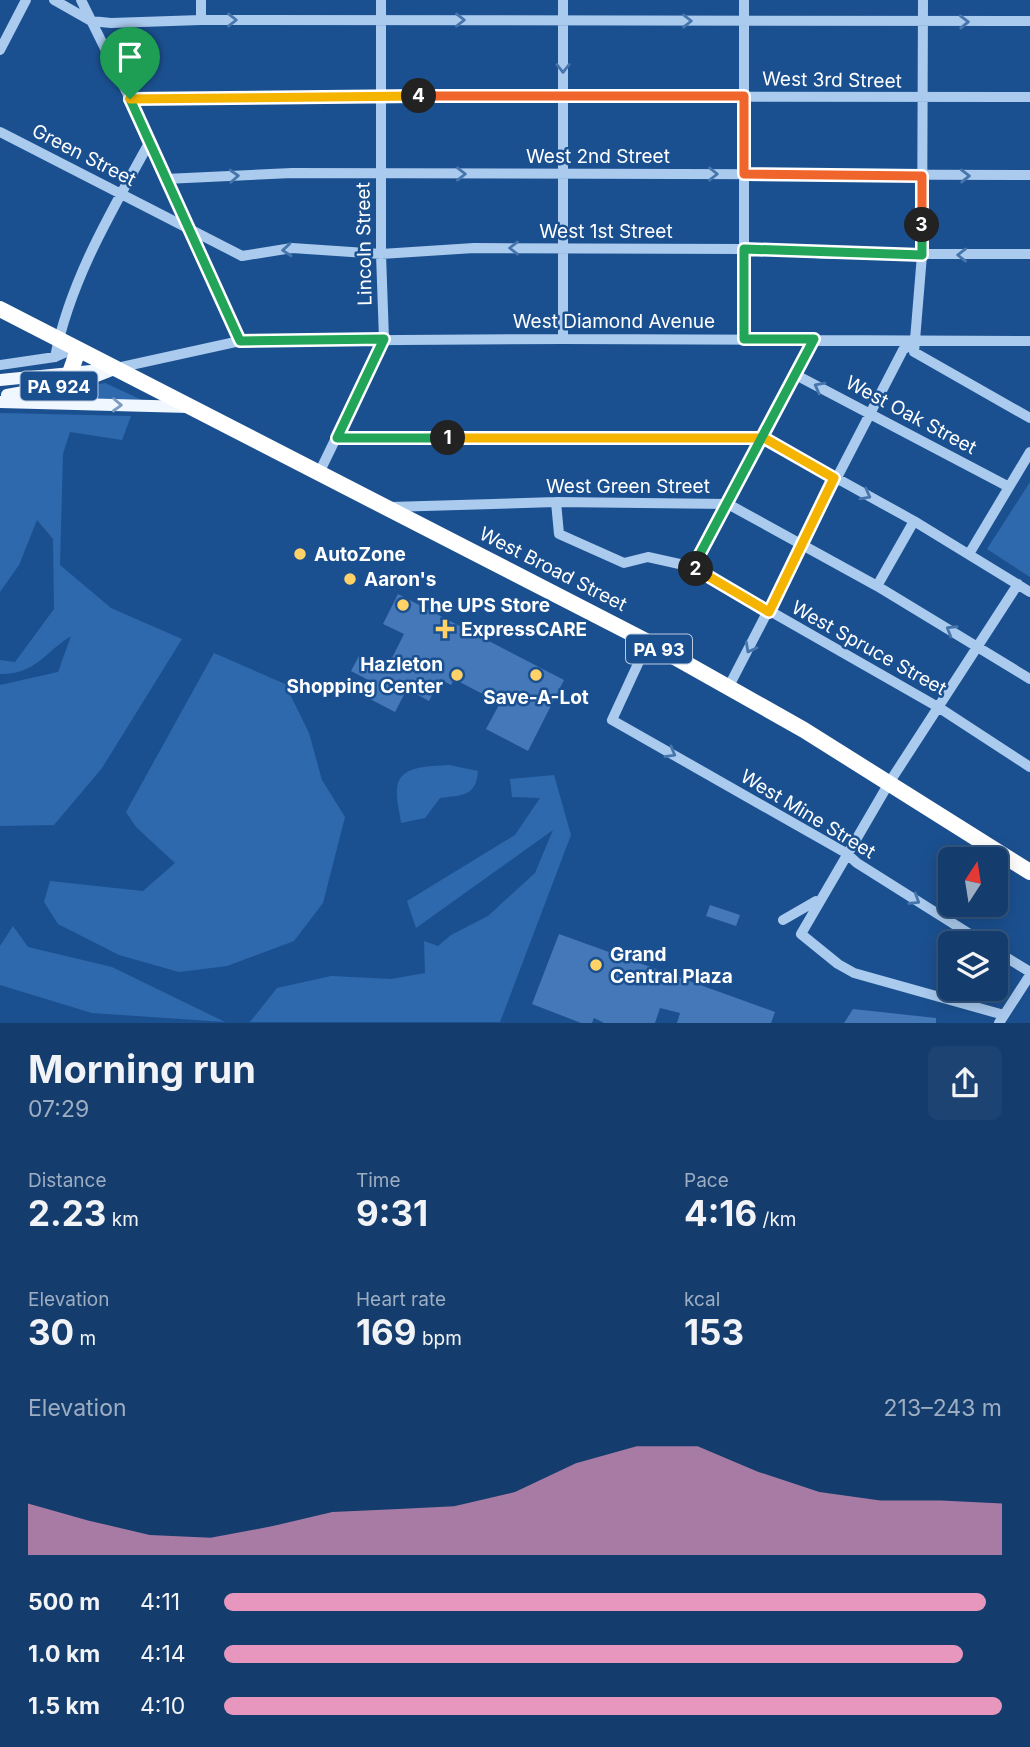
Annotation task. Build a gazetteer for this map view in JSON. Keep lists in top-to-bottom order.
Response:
{
  "streets": {
    "highway": ["West Broad Street", "PA 93"],
    "main road": ["PA 924"],
    "street": [
      "West 3rd Street",
      "Green Street",
      "West 2nd Street",
      "West 1st Street",
      "Lincoln Street",
      "West Diamond Avenue",
      "West Oak Street",
      "West Green Street",
      "West Spruce Street",
      "West Mine Street"
    ]
  },
  "crossings": [
    ["West 3rd Street", "Lincoln Street"],
    ["Green Street", "West 1st Street"],
    ["West 2nd Street", "Lincoln Street"],
    ["West 1st Street", "Lincoln Street"],
    ["Lincoln Street", "West Diamond Avenue"],
    ["Lincoln Street", "West Broad Street"],
    ["West Diamond Avenue", "PA 924"],
    ["West Diamond Avenue", "West Broad Street"],
    ["West Diamond Avenue", "PA 93"],
    ["PA 924", "West Broad Street"],
    ["PA 924", "PA 93"],
    ["West Green Street", "West Broad Street"],
    ["West Green Street", "West Spruce Street"],
    ["West Broad Street", "PA 93"],
    ["West Broad Street", "West Mine Street"]
  ],
  "one_way": ["West 2nd Street", "West 1st Street", "West Mine Street"],
  "places": {
    "other": [
      "AutoZone",
      "Aaron's",
      "The UPS Store",
      "Hazleton Shopping Center",
      "Save-A-Lot",
      "Grand Central Plaza"
    ],
    "health": ["ExpressCARE"]
  },
  "north": "top",
  "page": {
    "pins": [
      "4",
      "3",
      "1",
      "2"
    ],
    "heading": ["Morning run", "07:29"],
    "stats": [
      ["Distance", "2.23 km"],
      ["Time", "9:31"],
      ["Pace", "4:16 /km"],
      ["Elevation", "30 m"],
      ["Heart rate", "169 bpm"],
      ["kcal", "153"]
    ],
    "chart": ["Elevation", "213–243 m"],
    "list": [
      {
        "name": "500 m",
        "note": "4:11"
      },
      {
        "name": "1.0 km",
        "note": "4:14"
      },
      {
        "name": "1.5 km",
        "note": "4:10"
      }
    ]
  }
}
